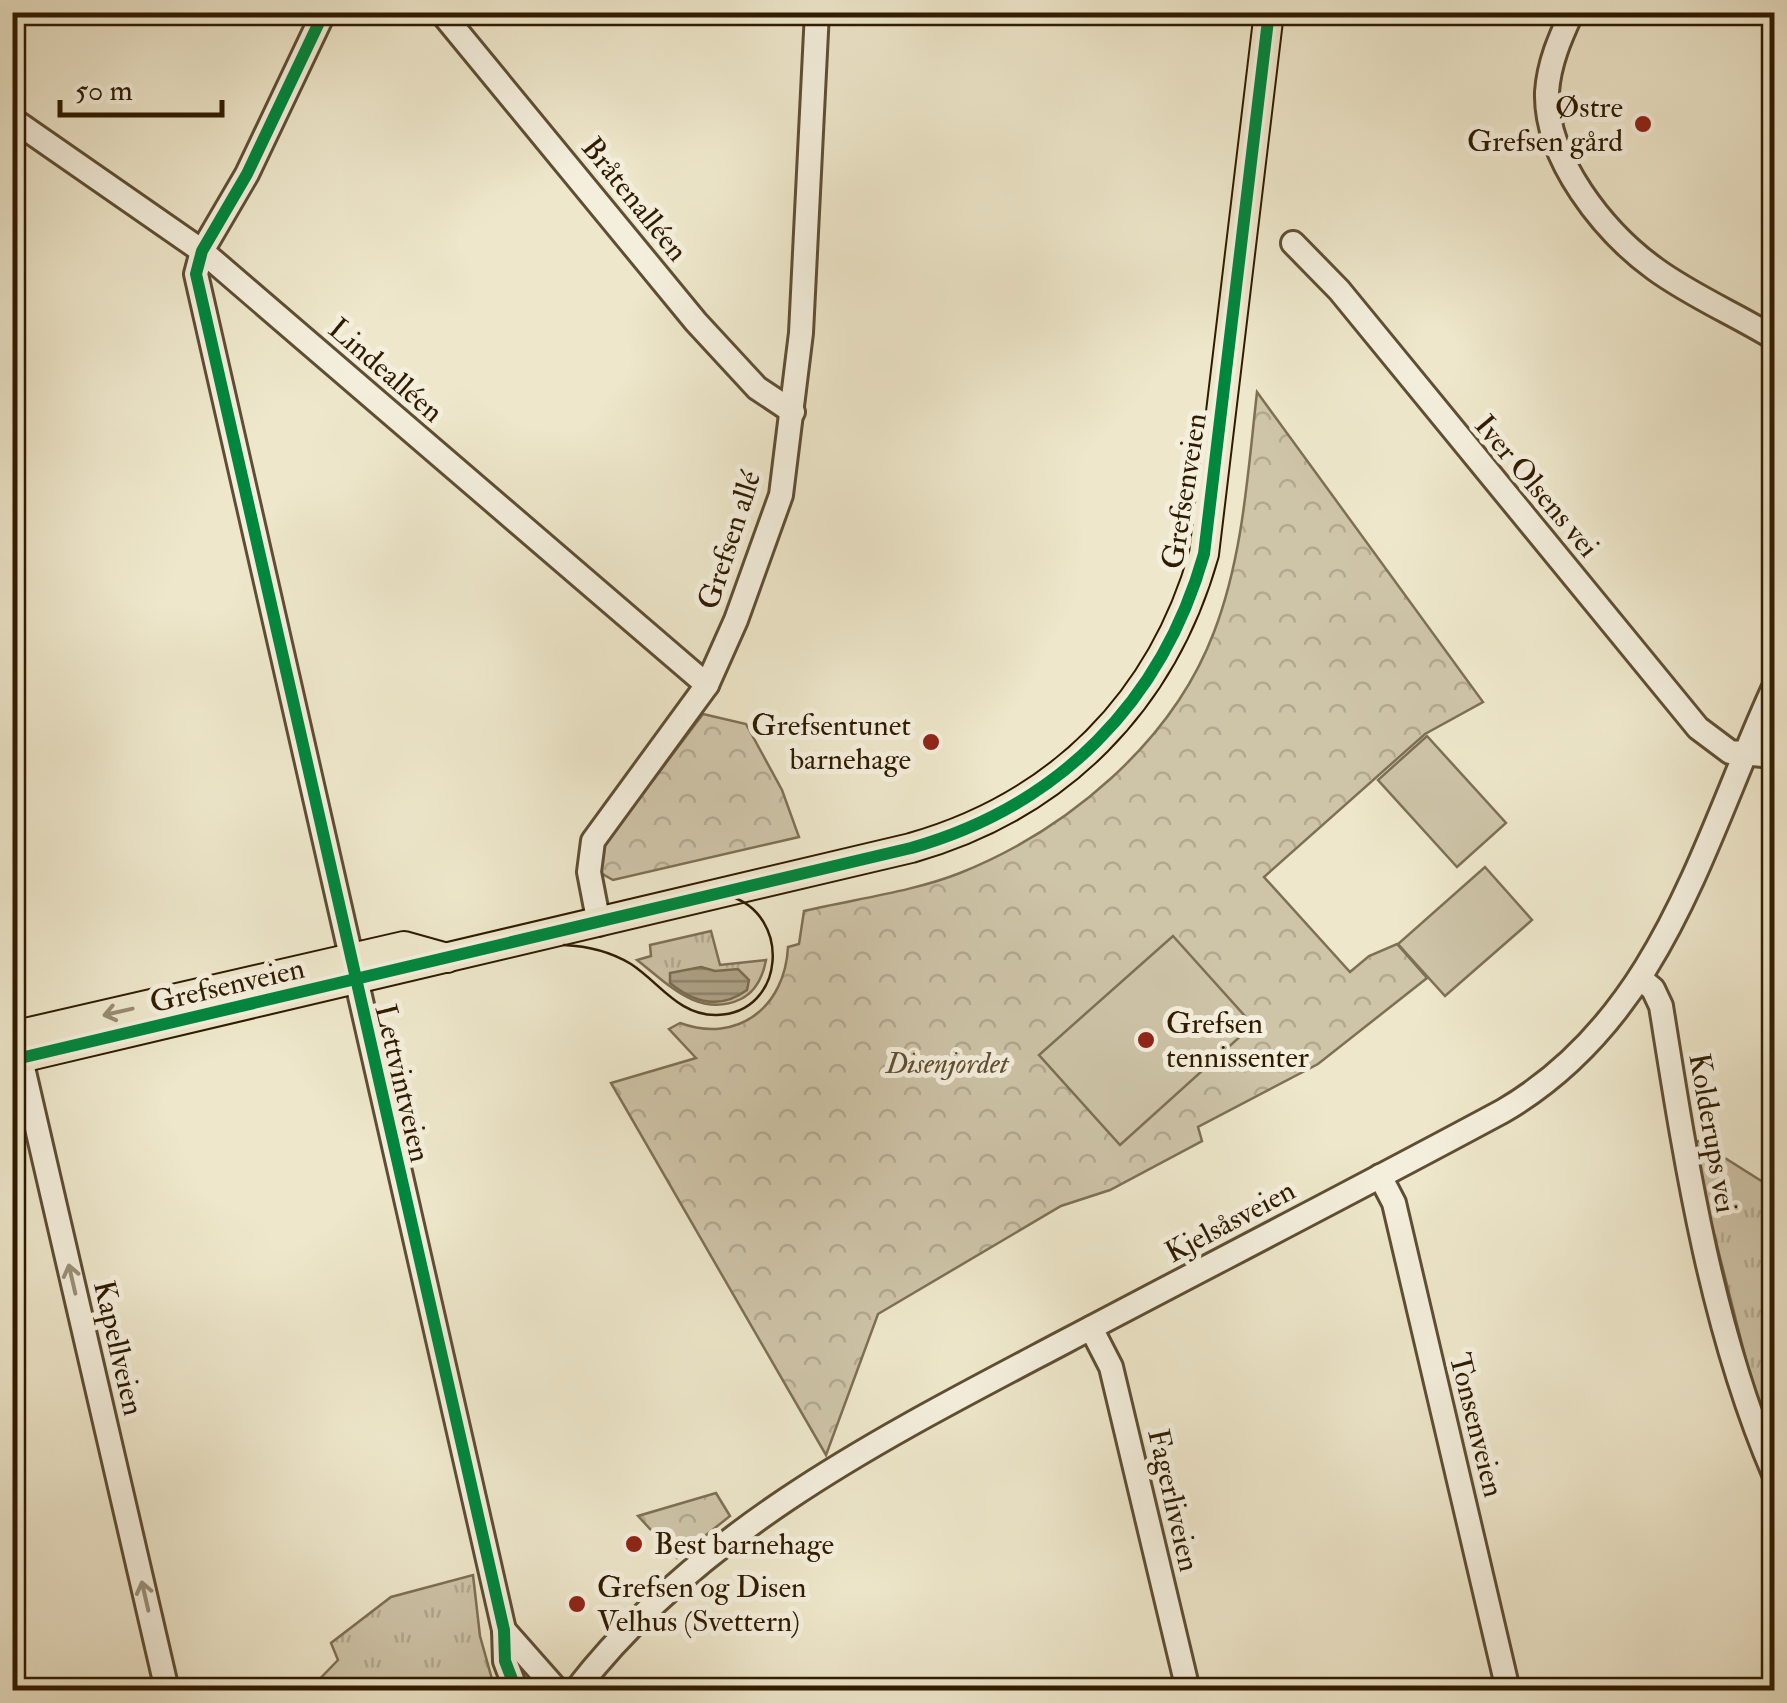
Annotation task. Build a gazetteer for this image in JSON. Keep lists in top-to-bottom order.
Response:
{
  "streets": {
    "main road": ["Grefsenveien"],
    "street": [
      "Bråtenalléen",
      "Lindealléen",
      "Iver Olsens vei",
      "Grefsen allé",
      "Lettvintveien",
      "Kolderups vei",
      "Kjelsåsveien",
      "Kapellveien",
      "Tonsenveien",
      "Fagerliveien"
    ]
  },
  "crossings": [
    ["Bråtenalléen", "Grefsen allé"],
    ["Lindealléen", "Grefsen allé"],
    ["Lindealléen", "Lettvintveien"],
    ["Iver Olsens vei", "Kjelsåsveien"],
    ["Grefsenveien", "Grefsen allé"],
    ["Grefsenveien", "Lettvintveien"],
    ["Grefsenveien", "Kapellveien"],
    ["Kolderups vei", "Kjelsåsveien"],
    ["Kjelsåsveien", "Tonsenveien"],
    ["Kjelsåsveien", "Fagerliveien"]
  ],
  "one_way": ["Kapellveien"],
  "parks": ["Disenjordet"],
  "places": [
    "Østre Grefsen gård",
    "Grefsentunet barnehage",
    "Grefsen tennissenter",
    "Best barnehage",
    "Grefsen og Disen Velhus (Svettern)"
  ],
  "scale_bar": "50 m"
}
